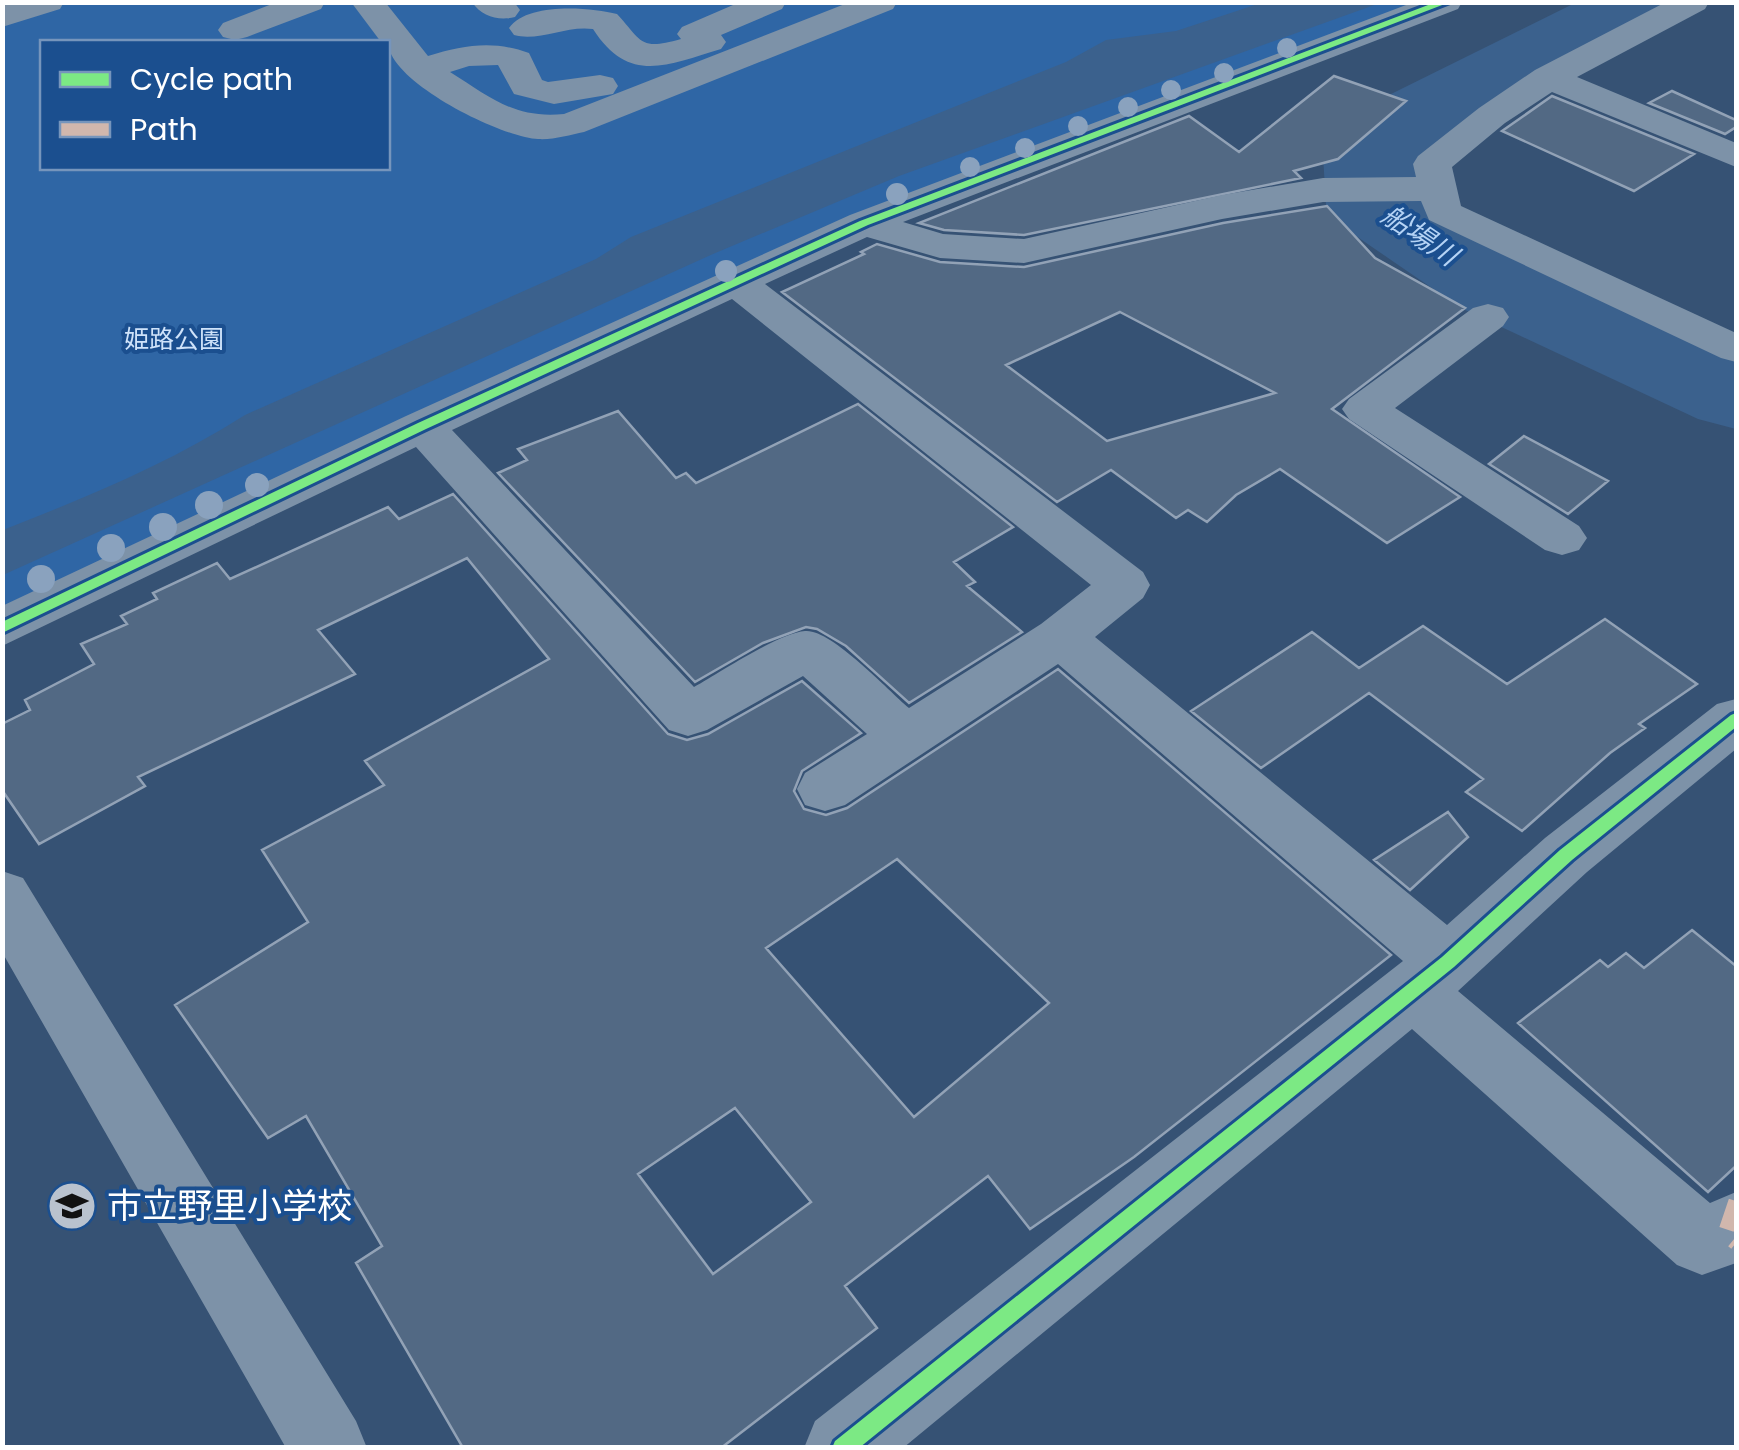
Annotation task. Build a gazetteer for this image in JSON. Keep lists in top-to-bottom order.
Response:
{
  "water": ["船場川"],
  "parks": ["姫路公園"],
  "places": {
    "school or university": ["市立野里小学校"]
  },
  "legend": ["Cycle path", "Path"]
}
